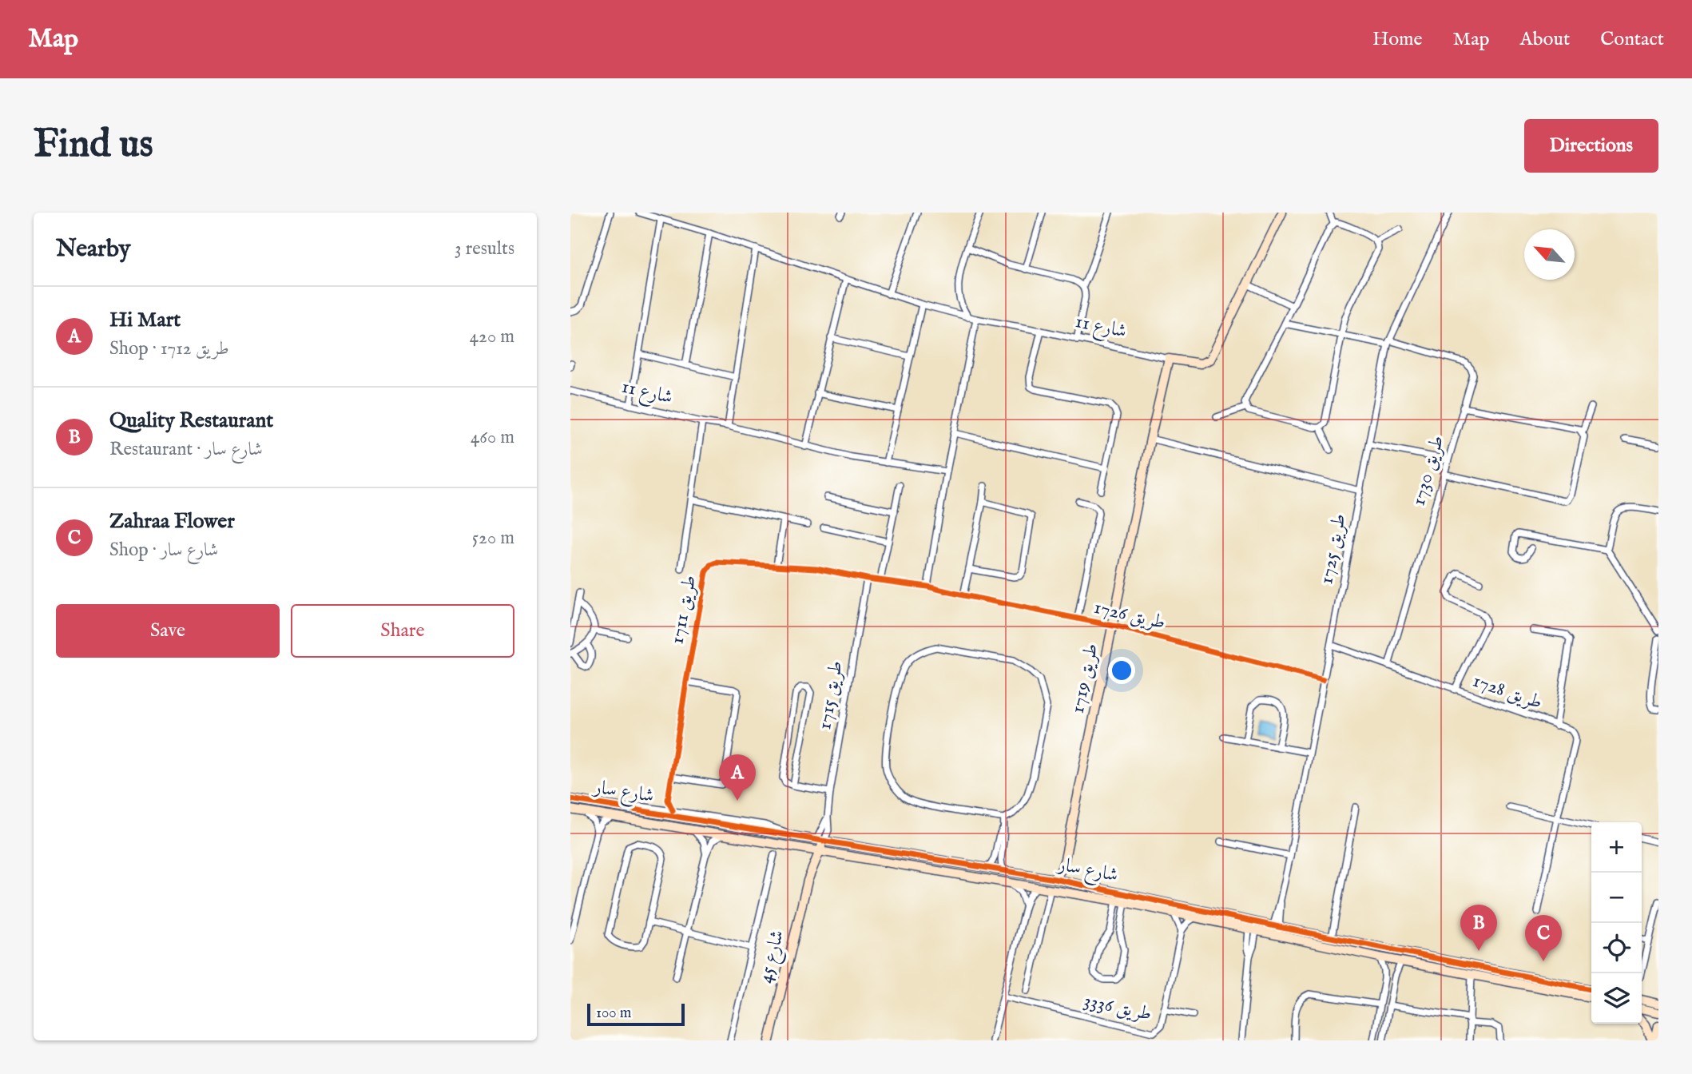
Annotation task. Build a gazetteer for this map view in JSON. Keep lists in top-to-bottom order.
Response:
{
  "streets": {
    "street": [
      "شارع 11",
      "طريق 1730",
      "طريق 1725",
      "طريق 1711",
      "طريق 1726",
      "طريق 1719",
      "طريق 1728",
      "طريق 1715",
      "شارع سار",
      "شارع 45",
      "طريق 3336"
    ]
  },
  "crossings": [
    ["شارع 11", "طريق 1719"],
    ["طريق 1730", "طريق 1725"],
    ["طريق 1730", "طريق 1728"],
    ["طريق 1725", "طريق 1726"],
    ["طريق 1725", "طريق 1728"],
    ["طريق 1725", "شارع سار"],
    ["طريق 1711", "طريق 1726"],
    ["طريق 1711", "طريق 1715"],
    ["طريق 1726", "طريق 1719"],
    ["طريق 1719", "شارع سار"],
    ["طريق 1715", "شارع سار"],
    ["طريق 1715", "شارع 45"],
    ["شارع سار", "شارع 45"]
  ],
  "scale_bar": "100 m",
  "north": "top left",
  "page": {
    "header": "Map",
    "nav": [
      "Home",
      "Map",
      "About",
      "Contact"
    ],
    "buttons": [
      "Directions",
      ["Save", "Share"]
    ],
    "title": "Find us",
    "heading": ["Nearby", "3 results"],
    "list": [
      {
        "mark": "A",
        "name": "Hi Mart",
        "note": "Shop · طريق 1712",
        "value": "420 m"
      },
      {
        "mark": "B",
        "name": "Quality Restaurant",
        "note": "Restaurant · شارع سار",
        "value": "460 m"
      },
      {
        "mark": "C",
        "name": "Zahraa Flower",
        "note": "Shop · شارع سار",
        "value": "520 m"
      }
    ],
    "pins": ["A", "B", "C"],
    "map_buttons": ["+", "−"],
    "scale": "100 m"
  }
}
